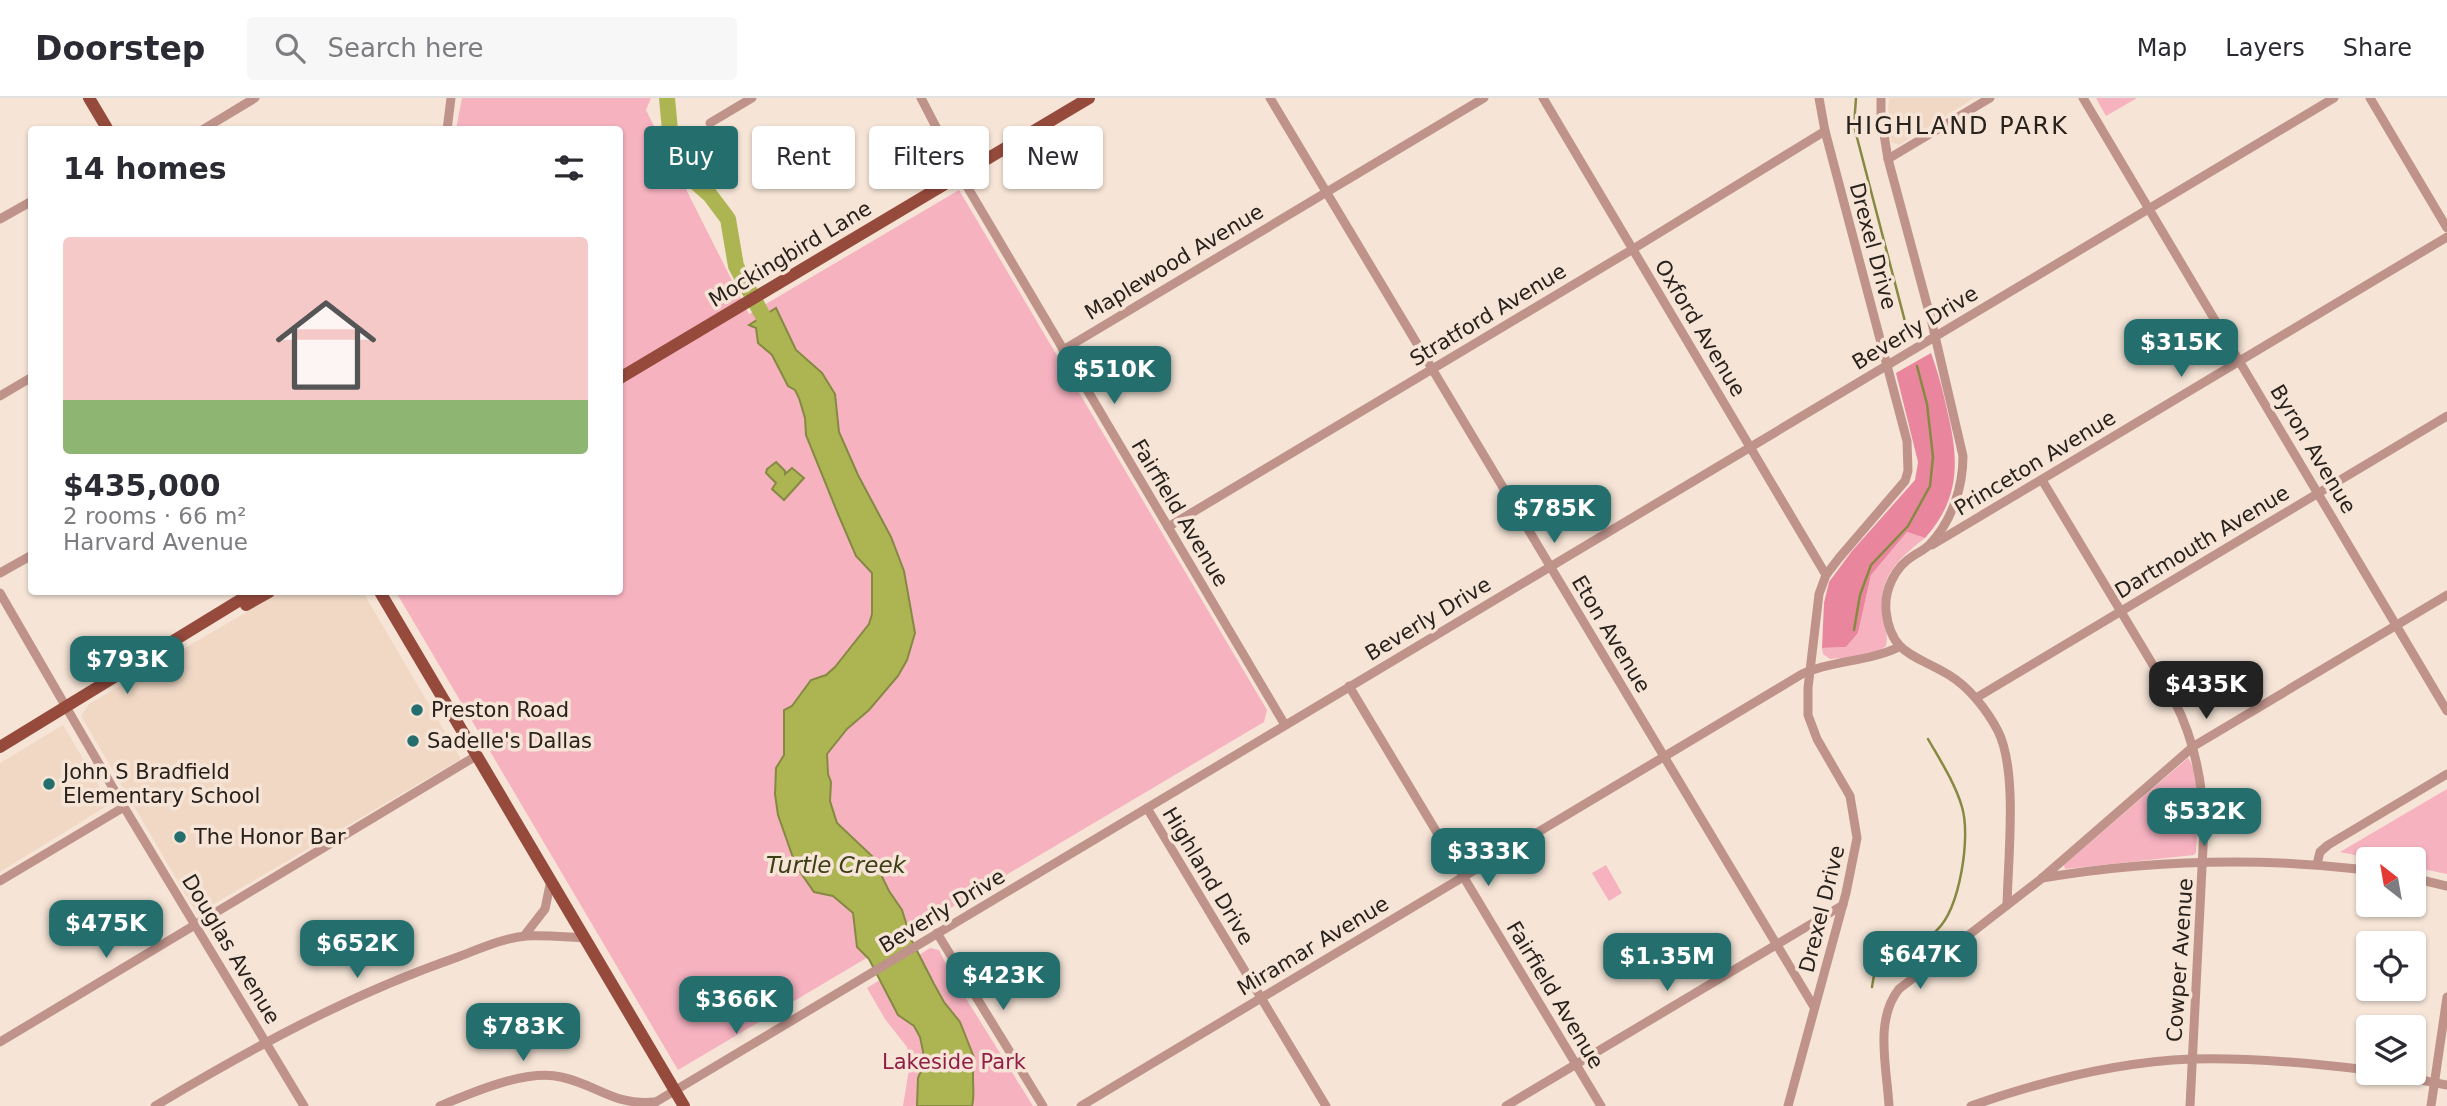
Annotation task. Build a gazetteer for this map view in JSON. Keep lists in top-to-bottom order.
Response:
{
  "streets": {
    "main road": ["Mockingbird Lane"],
    "street": [
      "Drexel Drive",
      "Maplewood Avenue",
      "Stratford Avenue",
      "Oxford Avenue",
      "Beverly Drive",
      "Byron Avenue",
      "Princeton Avenue",
      "Fairfield Avenue",
      "Dartmouth Avenue",
      "Eton Avenue",
      "Highland Drive",
      "Miramar Avenue",
      "Douglas Avenue",
      "Cowper Avenue"
    ]
  },
  "crossings": [
    ["Drexel Drive", "Stratford Avenue"],
    ["Drexel Drive", "Oxford Avenue"],
    ["Drexel Drive", "Beverly Drive"],
    ["Drexel Drive", "Eton Avenue"],
    ["Drexel Drive", "Miramar Avenue"],
    ["Maplewood Avenue", "Fairfield Avenue"],
    ["Maplewood Avenue", "Eton Avenue"],
    ["Stratford Avenue", "Oxford Avenue"],
    ["Stratford Avenue", "Fairfield Avenue"],
    ["Stratford Avenue", "Eton Avenue"],
    ["Oxford Avenue", "Beverly Drive"],
    ["Beverly Drive", "Byron Avenue"],
    ["Beverly Drive", "Fairfield Avenue"],
    ["Beverly Drive", "Eton Avenue"],
    ["Beverly Drive", "Highland Drive"],
    ["Byron Avenue", "Princeton Avenue"],
    ["Byron Avenue", "Dartmouth Avenue"],
    ["Princeton Avenue", "Miramar Avenue"],
    ["Princeton Avenue", "Cowper Avenue"],
    ["Fairfield Avenue", "Miramar Avenue"],
    ["Dartmouth Avenue", "Cowper Avenue"],
    ["Eton Avenue", "Miramar Avenue"],
    ["Highland Drive", "Miramar Avenue"]
  ],
  "districts": ["HIGHLAND PARK"],
  "water": ["Turtle Creek"],
  "parks": ["Lakeside Park"],
  "places": [
    "Preston Road",
    "Sadelle's Dallas",
    "John S Bradfield Elementary School",
    "The Honor Bar"
  ],
  "north": "top left",
  "page": {
    "header": "Doorstep",
    "search": "Search here",
    "nav": ["Map", "Layers", "Share"],
    "chip": [
      "Buy",
      "Rent",
      "Filters",
      "New"
    ],
    "heading": "14 homes",
    "list": [
      {
        "name": "$435,000",
        "note": "2 rooms · 66 m² · Harvard Avenue"
      }
    ],
    "price": [
      "$315K",
      "$510K",
      "$785K",
      "$793K",
      "$435K",
      "$532K",
      "$333K",
      "$475K",
      "$652K",
      "$647K",
      "$1.35M",
      "$423K",
      "$366K",
      "$783K"
    ]
  }
}
